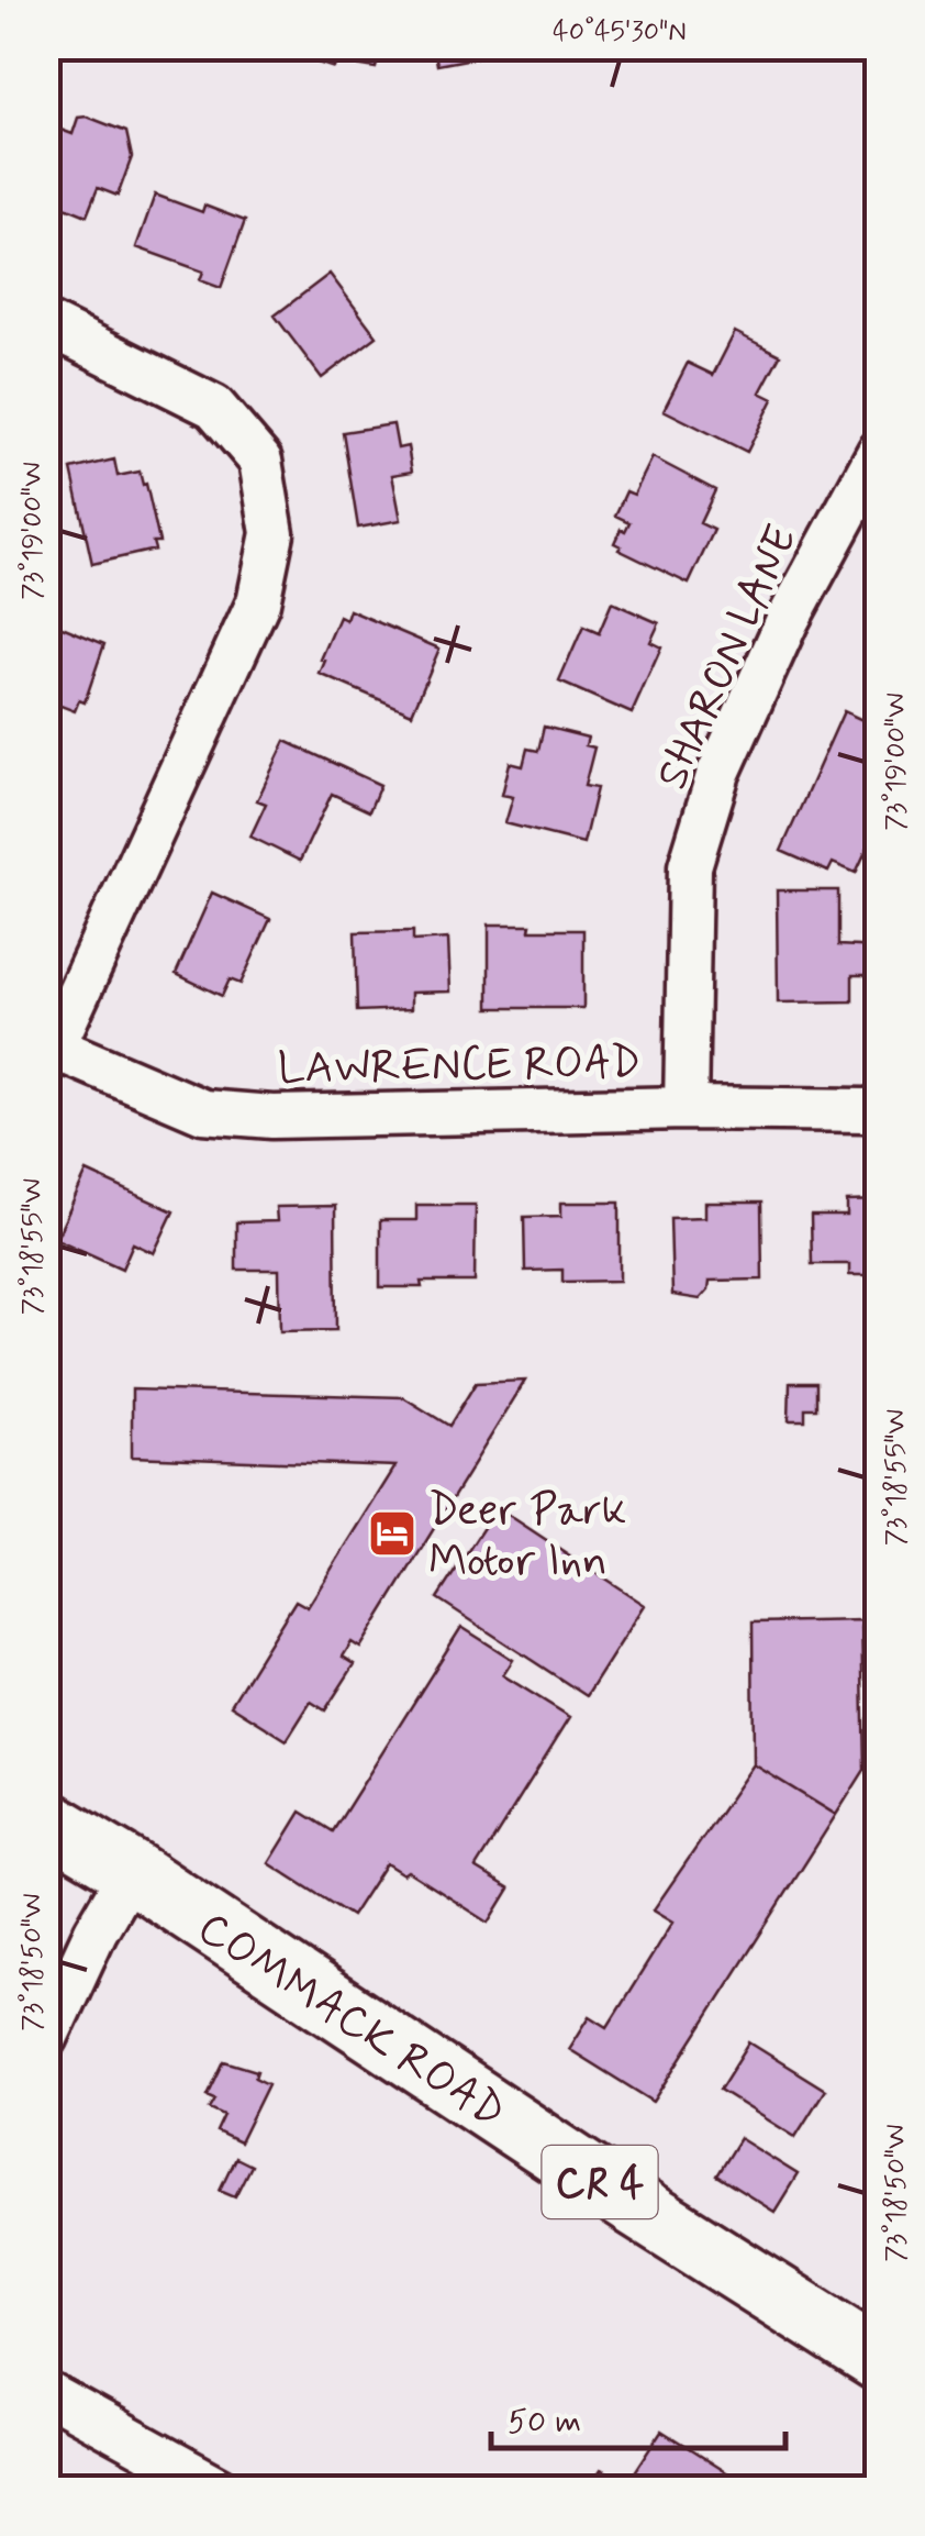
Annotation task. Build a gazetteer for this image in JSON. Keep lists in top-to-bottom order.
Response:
{
  "streets": {
    "main road": ["COMMACK ROAD", "CR 4"],
    "street": ["SHARON LANE", "LAWRENCE ROAD"]
  },
  "crossings": [
    ["SHARON LANE", "LAWRENCE ROAD"]
  ],
  "places": {
    "hotel": ["Deer Park Motor Inn"]
  },
  "scale_bar": "50 m",
  "coordinates": [
    "40°45'30\"N",
    "73°19'00\"W",
    "73°18'55\"W",
    "73°18'50\"W"
  ]
}
